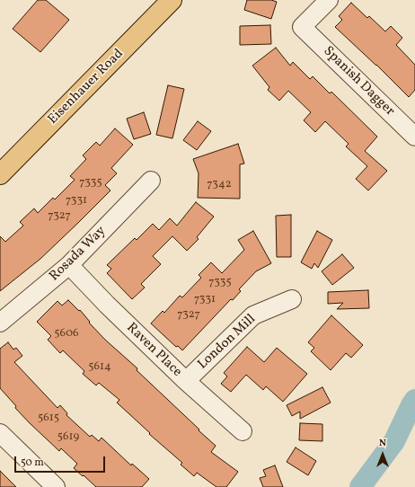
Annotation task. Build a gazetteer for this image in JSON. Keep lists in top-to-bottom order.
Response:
{
  "streets": {
    "main road": ["Eisenhauer Road"],
    "street": [
      "Spanish Dagger",
      "Rosada Way",
      "London Mill",
      "Raven Place"
    ]
  },
  "crossings": [
    ["Rosada Way", "Raven Place"],
    ["London Mill", "Raven Place"]
  ],
  "house_numbers": [
    "7335",
    "7342",
    "7331",
    "7327",
    "7335",
    "7331",
    "7327",
    "5606",
    "5614",
    "5615",
    "5619"
  ],
  "scale_bar": "50 m",
  "north": "top"
}
